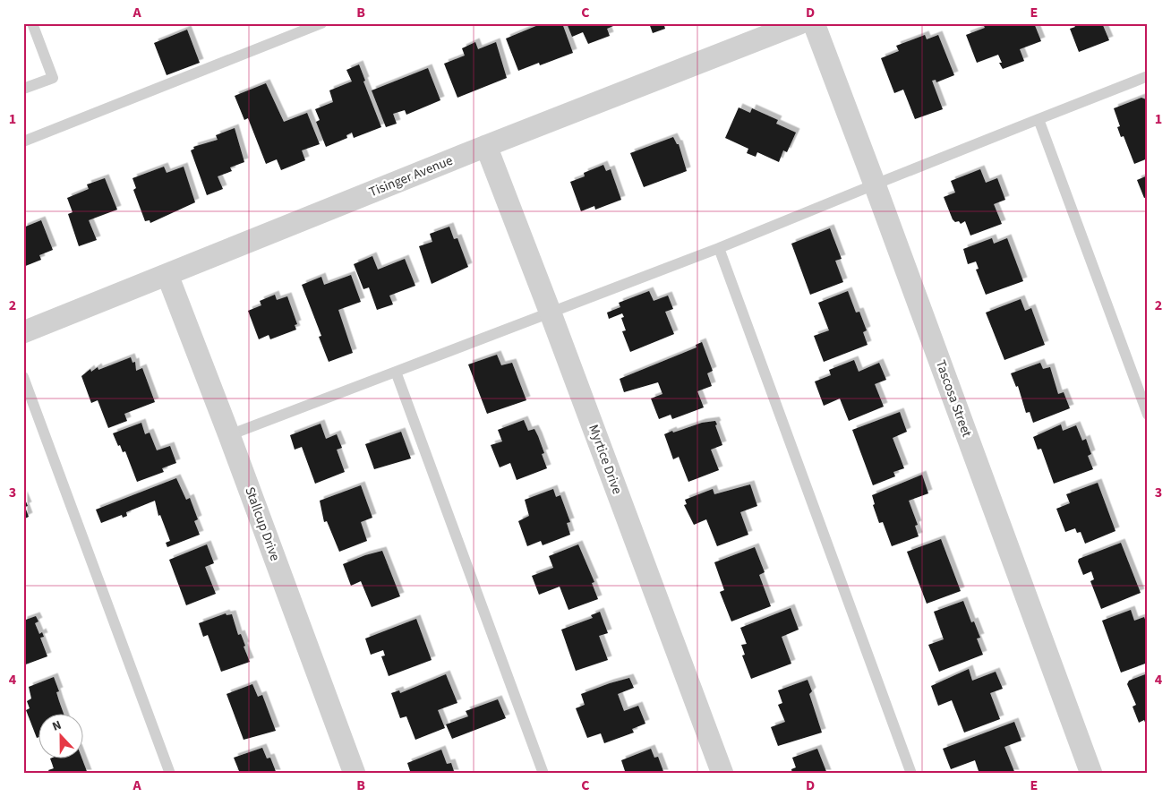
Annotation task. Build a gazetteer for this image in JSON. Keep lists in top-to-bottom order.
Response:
{
  "streets": {
    "street": [
      "Tisinger Avenue",
      "Tascosa Street",
      "Myrtice Drive",
      "Stallcup Drive"
    ]
  },
  "crossings": [
    ["Tisinger Avenue", "Myrtice Drive"],
    ["Tisinger Avenue", "Stallcup Drive"]
  ],
  "north": "top",
  "grid": {
    "columns": [
      "A",
      "B",
      "C",
      "D",
      "E"
    ],
    "rows": [
      "1",
      "2",
      "3",
      "4"
    ]
  }
}
